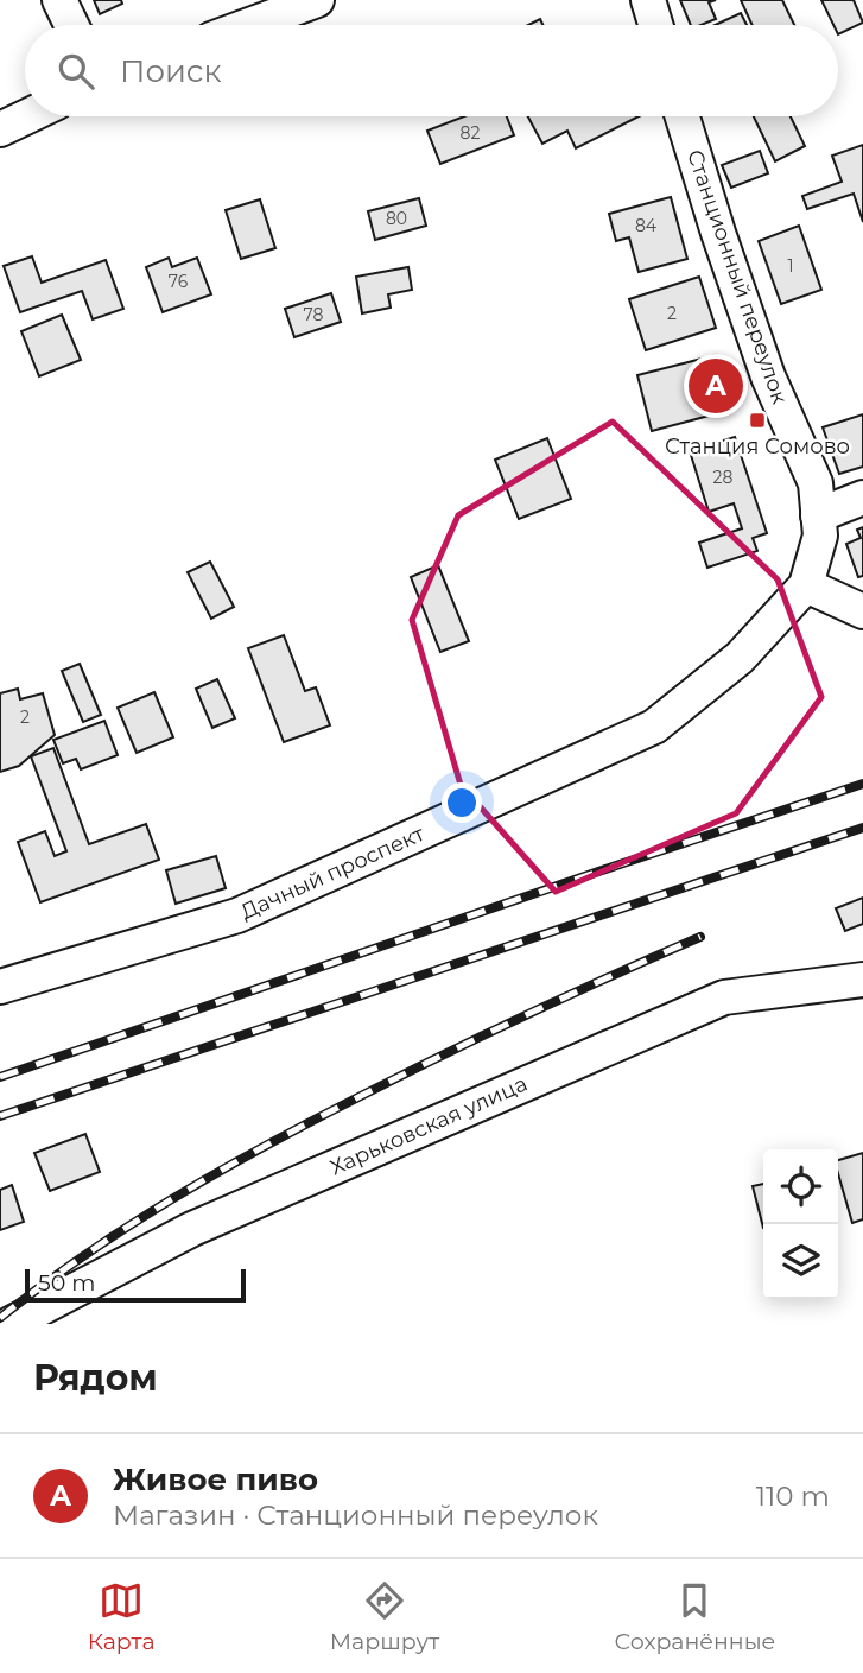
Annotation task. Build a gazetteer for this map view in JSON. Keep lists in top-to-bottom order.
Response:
{
  "streets": {
    "street": ["Станционный переулок", "Дачный проспект", "Харьковская улица"]
  },
  "crossings": [
    ["Станционный переулок", "Дачный проспект"]
  ],
  "places": {
    "transit": ["Станция Сомово"]
  },
  "house_numbers": [
    "82",
    "80",
    "84",
    "1",
    "76",
    "2",
    "78",
    "28",
    "2"
  ],
  "scale_bar": "50 m",
  "page": {
    "search": "Поиск",
    "pins": "A",
    "scale": "50 m",
    "heading": "Рядом",
    "list": [
      {
        "mark": "A",
        "name": "Живое пиво",
        "note": "Магазин · Станционный переулок",
        "value": "110 m"
      }
    ],
    "nav": ["Карта", "Маршрут", "Сохранённые"]
  }
}
